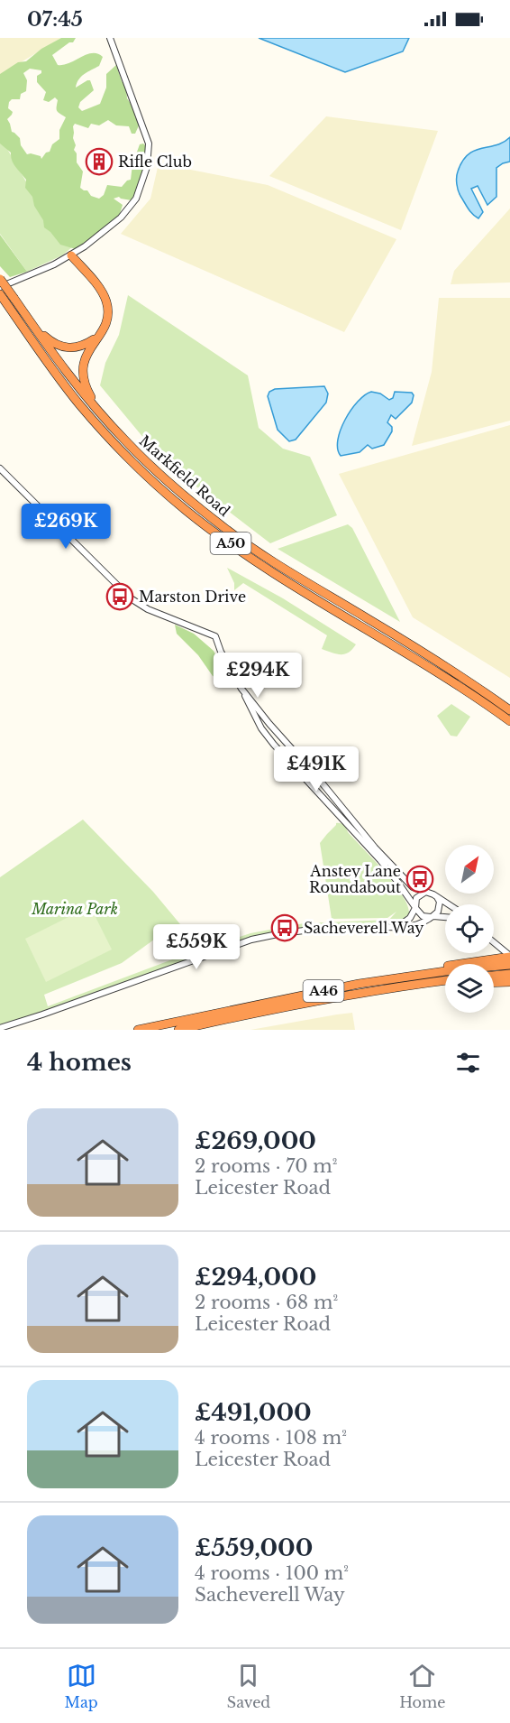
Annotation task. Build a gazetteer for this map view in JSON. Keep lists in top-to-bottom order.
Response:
{
  "streets": {
    "highway": ["Markfield Road", "A50", "A46"]
  },
  "parks": ["Marina Park"],
  "places": {
    "building": ["Rifle Club"],
    "bus stop": ["Marston Drive", "Anstey Lane Roundabout", "Sacheverell Way"]
  },
  "north": "top right",
  "page": {
    "status": "07:45",
    "price": [
      "£269K",
      "£294K",
      "£491K",
      "£559K"
    ],
    "heading": "4 homes",
    "list": [
      {
        "name": "£269,000",
        "note": "2 rooms · 70 m² · Leicester Road"
      },
      {
        "name": "£294,000",
        "note": "2 rooms · 68 m² · Leicester Road"
      },
      {
        "name": "£491,000",
        "note": "4 rooms · 108 m² · Leicester Road"
      },
      {
        "name": "£559,000",
        "note": "4 rooms · 100 m² · Sacheverell Way"
      }
    ],
    "tabs": ["Map", "Saved", "Home"]
  }
}
